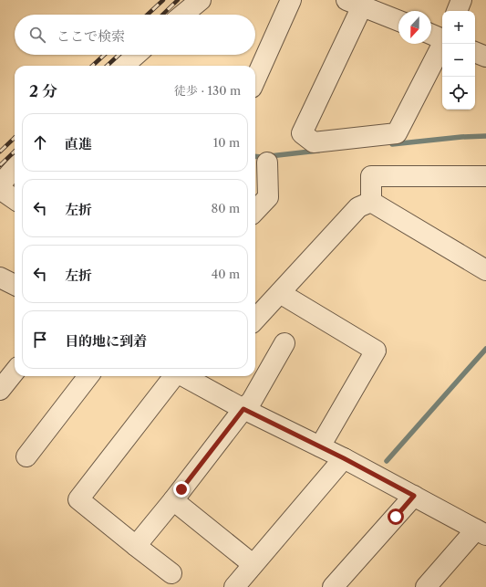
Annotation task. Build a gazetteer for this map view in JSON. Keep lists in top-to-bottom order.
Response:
{
  "north": "bottom",
  "page": {
    "map_buttons": ["+", "−"],
    "search": "ここで検索",
    "heading": ["2 分", "徒歩 · 130 m"],
    "list": [
      ["直進", "10 m"],
      ["左折", "80 m"],
      ["左折", "40 m"],
      "目的地に到着"
    ]
  }
}
